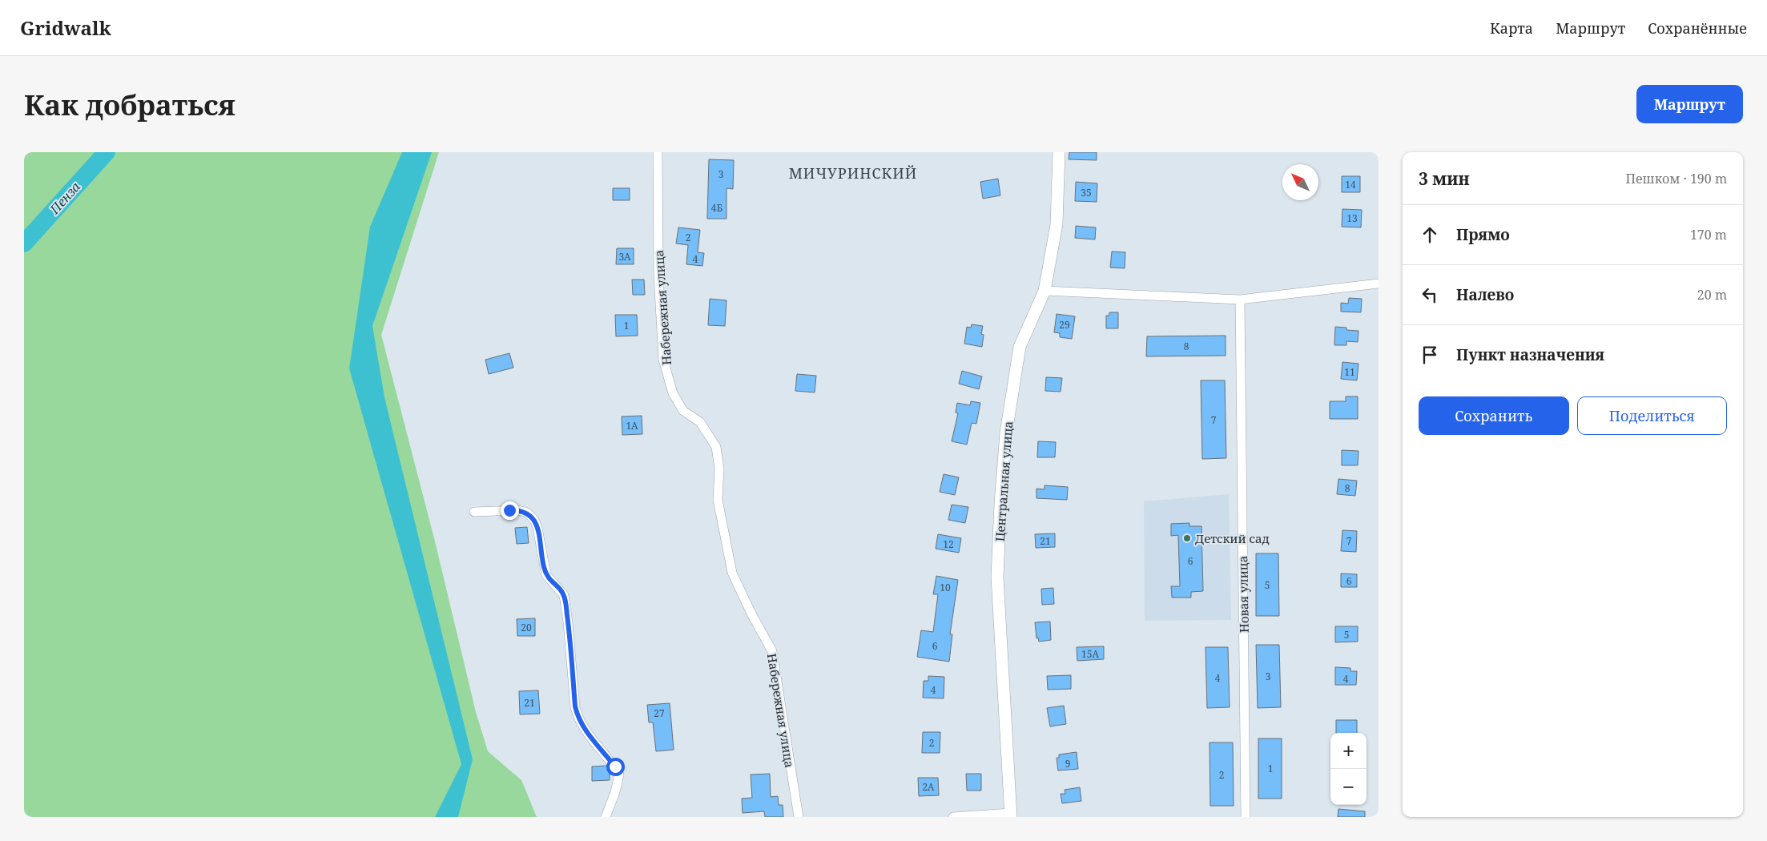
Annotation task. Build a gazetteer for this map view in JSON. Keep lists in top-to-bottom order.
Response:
{
  "streets": {
    "street": ["Набережная улица", "Центральная улица", "Новая улица"]
  },
  "districts": ["МИЧУРИНСКИЙ"],
  "water": ["Пенза"],
  "places": ["Детский сад"],
  "house_numbers": [
    "3",
    "14",
    "35",
    "4Б",
    "13",
    "2",
    "3А",
    "4",
    "29",
    "1",
    "8",
    "11",
    "7",
    "1А",
    "8",
    "21",
    "7",
    "12",
    "6",
    "6",
    "5",
    "10",
    "20",
    "5",
    "6",
    "15А",
    "3",
    "4",
    "4",
    "4",
    "21",
    "27",
    "2",
    "9",
    "1",
    "2",
    "2А"
  ],
  "north": "top left",
  "page": {
    "header": "Gridwalk",
    "nav": ["Карта", "Маршрут", "Сохранённые"],
    "buttons": [
      "Маршрут",
      ["Сохранить", "Поделиться"]
    ],
    "title": "Как добраться",
    "heading": ["3 мин", "Пешком · 190 m"],
    "list": [
      ["Прямо", "170 m"],
      ["Налево", "20 m"],
      "Пункт назначения"
    ],
    "map_buttons": ["+", "−"]
  }
}
